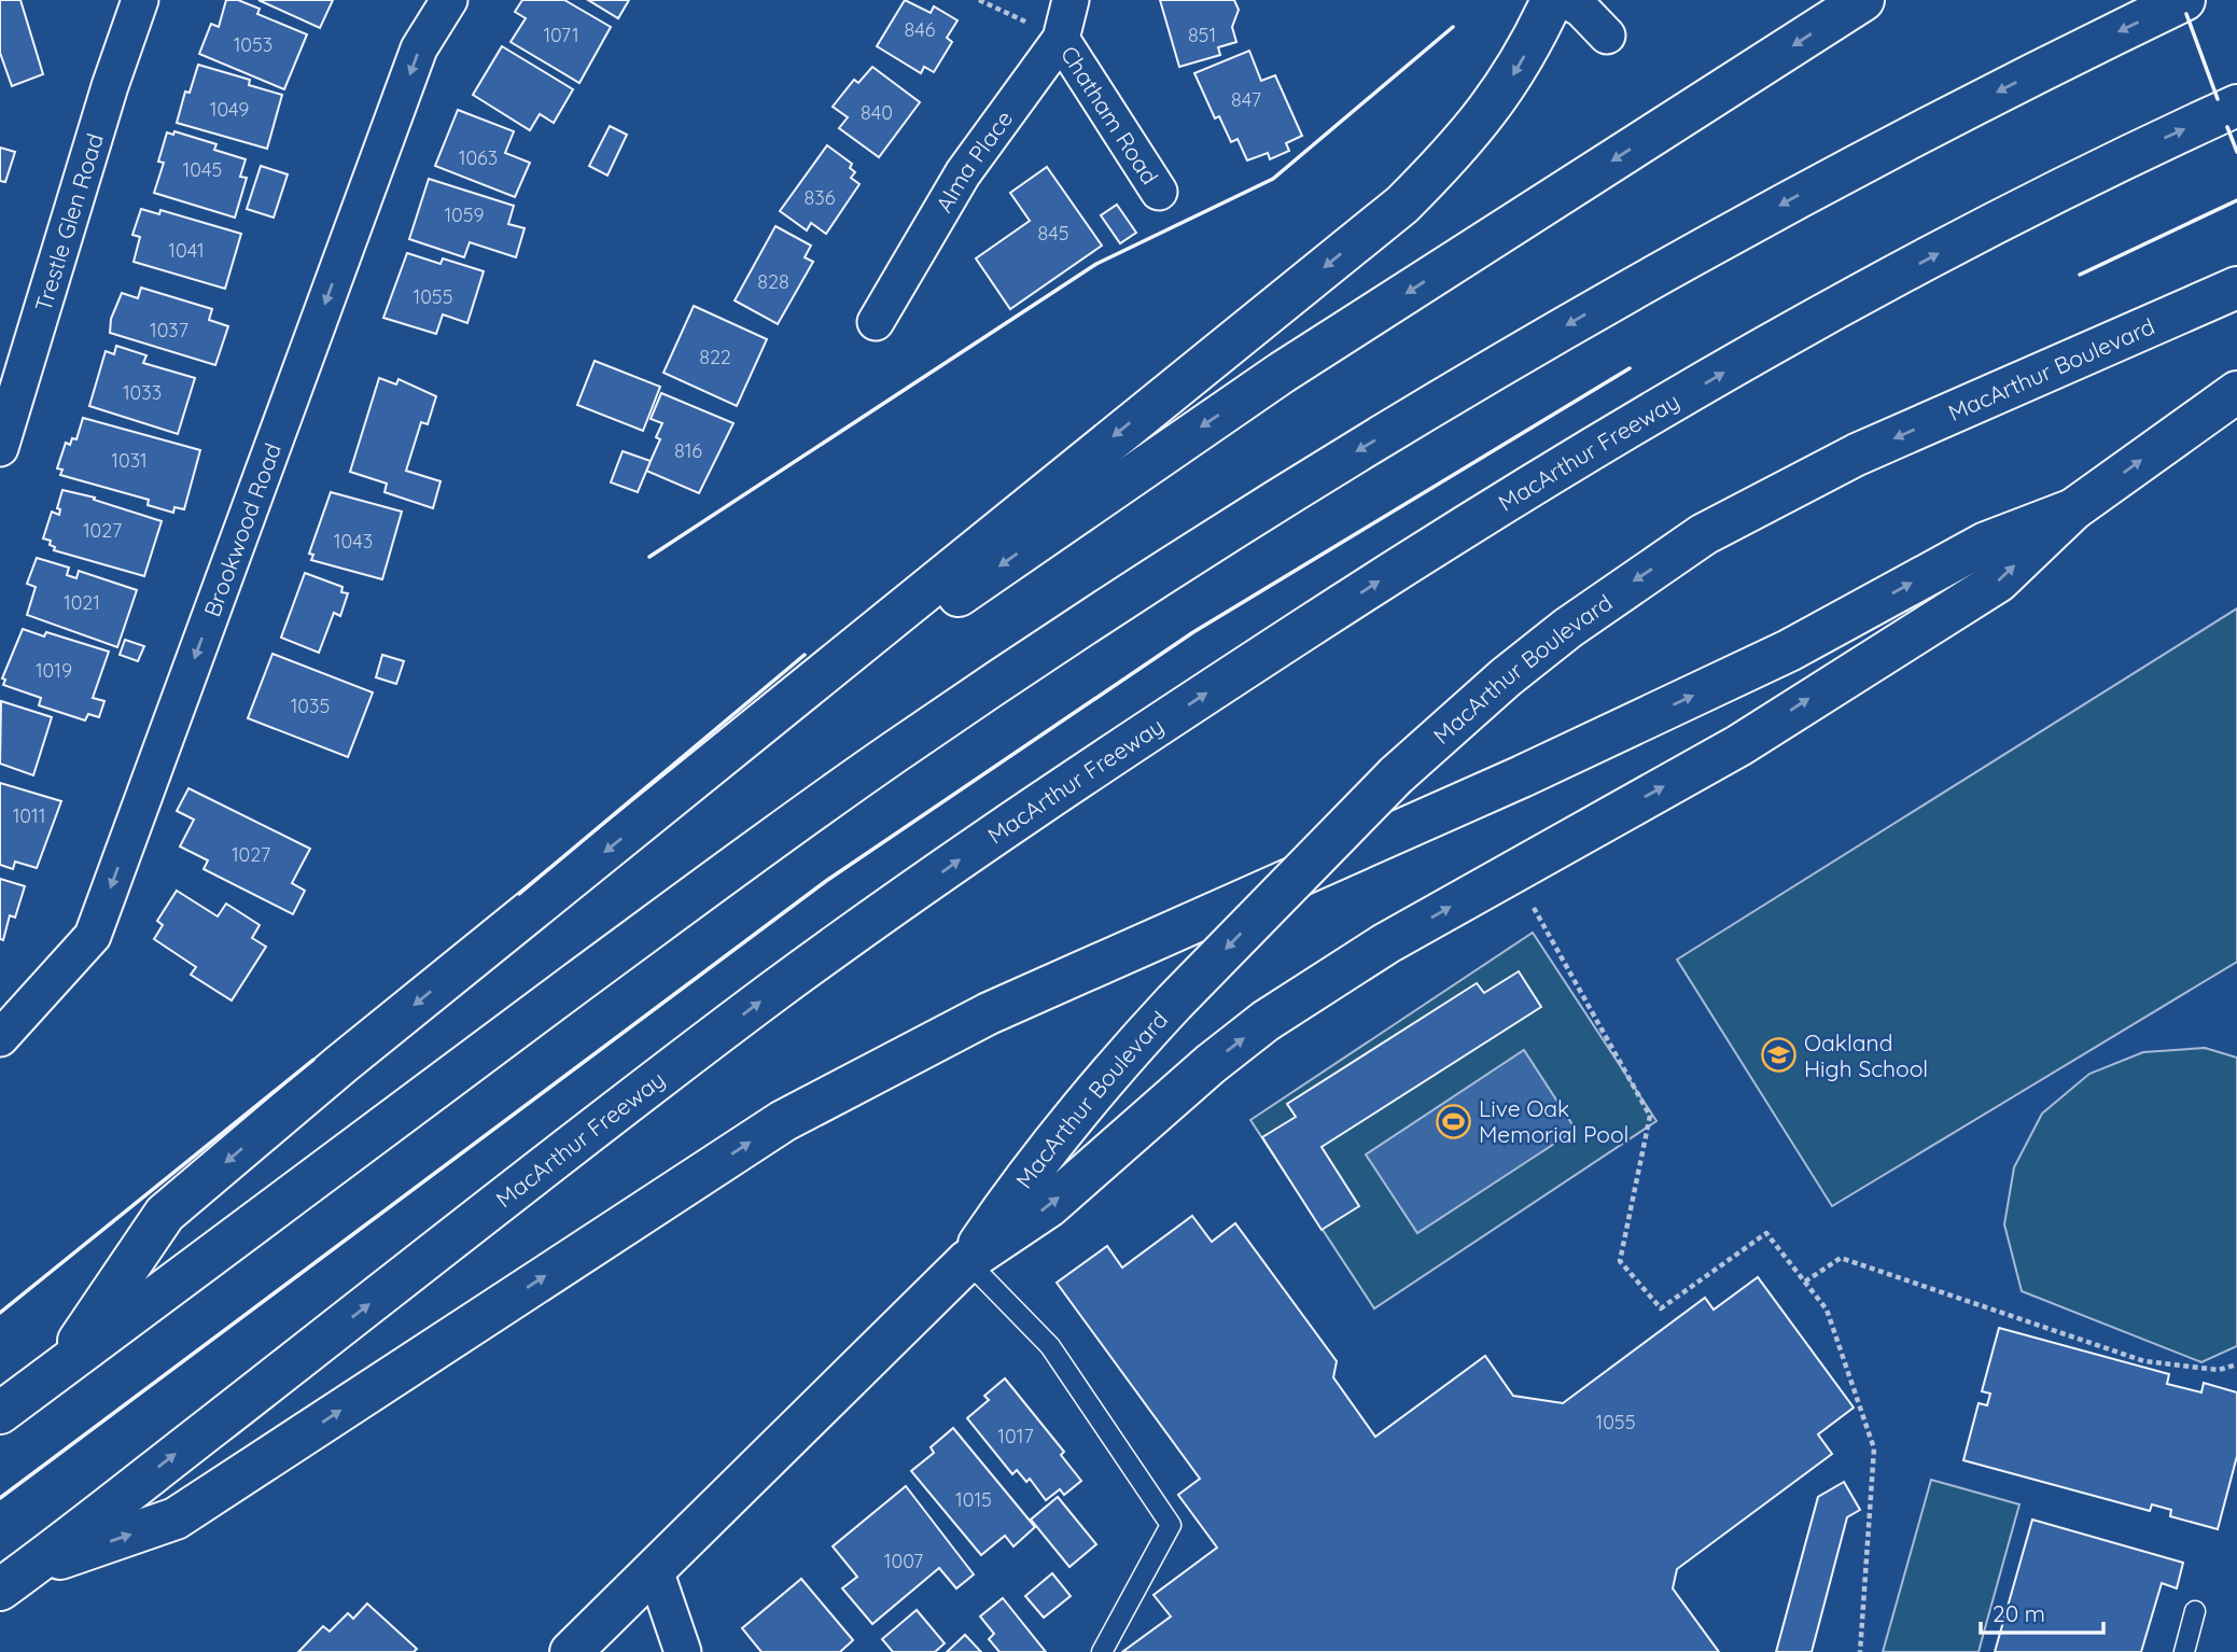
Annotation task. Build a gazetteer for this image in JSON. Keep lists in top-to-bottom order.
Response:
{
  "streets": {
    "main road": ["MacArthur Boulevard", "MacArthur Freeway"],
    "street": [
      "Chatham Road",
      "Alma Place",
      "Trestle Glen Road",
      "Brookwood Road"
    ]
  },
  "crossings": [
    ["Chatham Road", "Alma Place"]
  ],
  "one_way": ["Brookwood Road"],
  "places": {
    "school or university": ["Oakland High School"],
    "sports": ["Live Oak Memorial Pool"]
  },
  "house_numbers": [
    "846",
    "1071",
    "851",
    "1053",
    "847",
    "1049",
    "840",
    "1063",
    "1045",
    "836",
    "1059",
    "845",
    "1041",
    "828",
    "1055",
    "1037",
    "822",
    "1033",
    "816",
    "1031",
    "1027",
    "1043",
    "1021",
    "1019",
    "1035",
    "1011",
    "1027",
    "1055",
    "1017",
    "1015",
    "1007"
  ],
  "scale_bar": "20 m"
}
